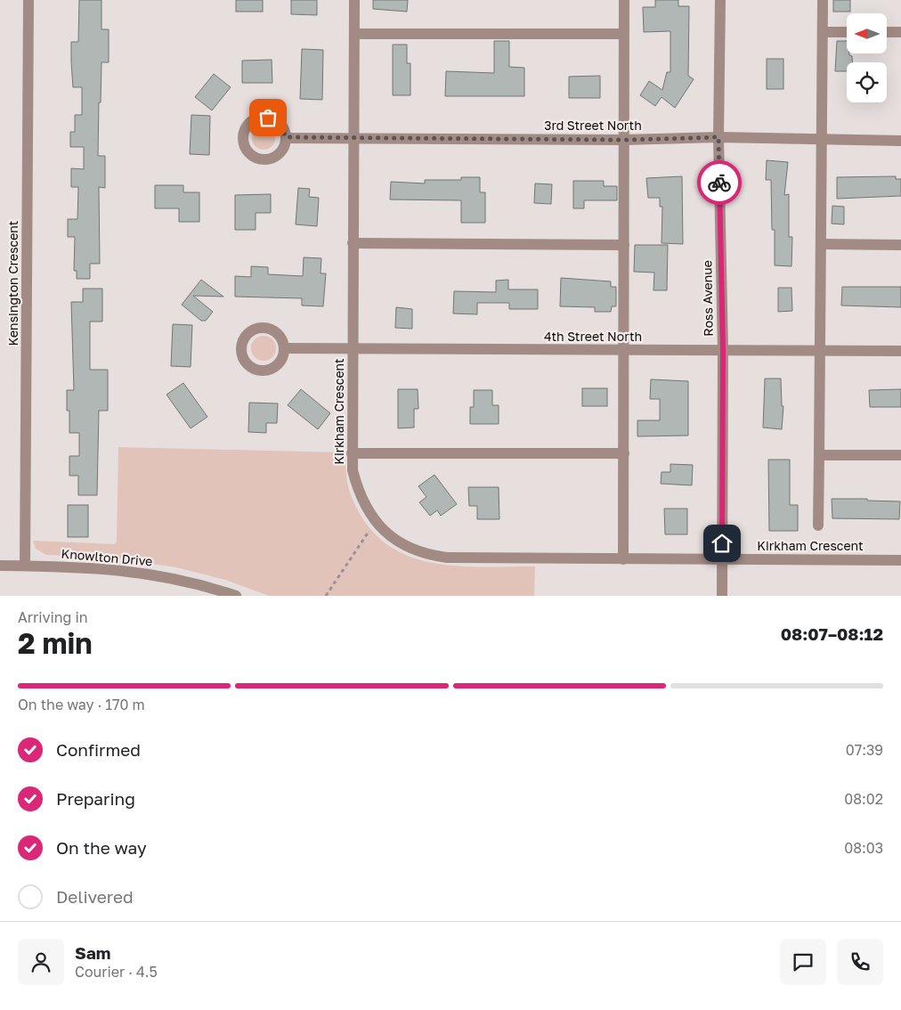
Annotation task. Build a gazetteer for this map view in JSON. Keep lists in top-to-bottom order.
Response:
{
  "streets": {
    "street": [
      "3rd Street North",
      "Kensington Crescent",
      "Ross Avenue",
      "4th Street North",
      "Kirkham Crescent",
      "Knowlton Drive"
    ]
  },
  "crossings": [
    ["3rd Street North", "Ross Avenue"],
    ["3rd Street North", "Kirkham Crescent"],
    ["Kensington Crescent", "Knowlton Drive"],
    ["Ross Avenue", "4th Street North"],
    ["Ross Avenue", "Kirkham Crescent"],
    ["4th Street North", "Kirkham Crescent"]
  ],
  "north": "left",
  "page": {
    "heading": ["2 min", "Arriving in", "08:07–08:12"],
    "panel": ["Sam", "Courier · 4.5"],
    "bar": "On the way · 170 m",
    "list": [
      ["Confirmed", "07:39"],
      ["Preparing", "08:02"],
      ["On the way", "08:03"],
      "Delivered"
    ]
  }
}
